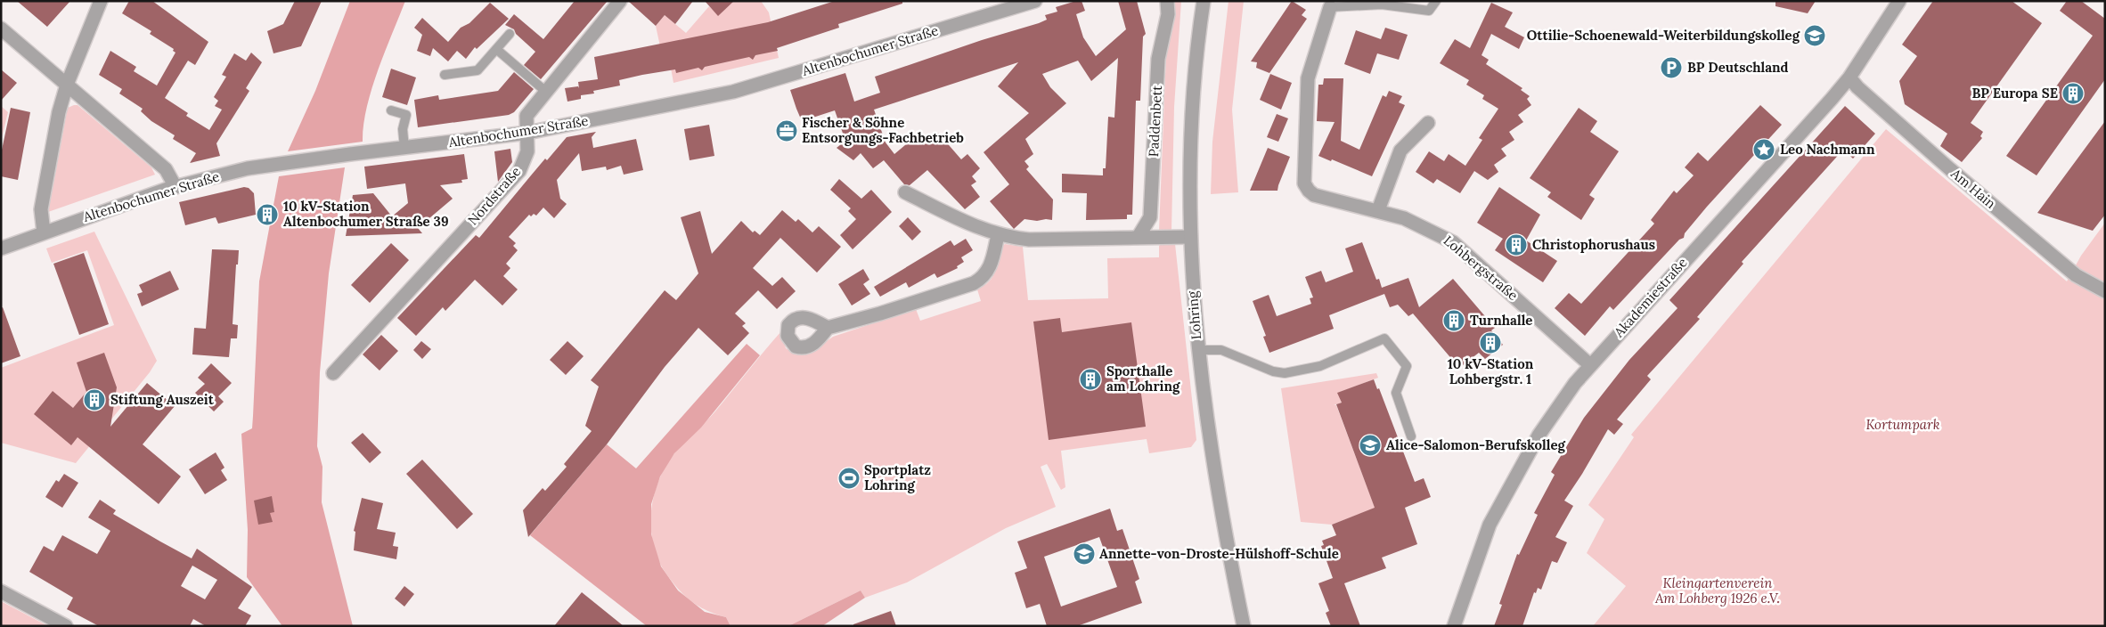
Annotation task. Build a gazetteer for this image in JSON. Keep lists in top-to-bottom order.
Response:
{
  "streets": {
    "street": [
      "Altenbochumer Straße",
      "Paddenbett",
      "Am Hain",
      "Nordstraße",
      "Lohbergstraße",
      "Akademiestraße",
      "Lohring"
    ]
  },
  "crossings": [
    ["Altenbochumer Straße", "Nordstraße"],
    ["Am Hain", "Akademiestraße"],
    ["Lohbergstraße", "Akademiestraße"]
  ],
  "parks": ["Kortumpark", "Kleingartenverein Am Lohberg 1926 e.V."],
  "places": {
    "school or university": ["Ottilie-Schoenewald-Weiterbildungskolleg", "Alice-Salomon-Berufskolleg", "Annette-von-Droste-Hülshoff-Schule"],
    "parking": ["BP Deutschland"],
    "building": [
      "BP Europa SE",
      "10 kV-Station Altenbochumer Straße 39",
      "Christophorushaus",
      "Turnhalle",
      "10 kV-Station Lohbergstr. 1",
      "Sporthalle am Lohring",
      "Stiftung Auszeit"
    ],
    "office": ["Fischer & Söhne Entsorgungs-Fachbetrieb"],
    "place": ["Leo Nachmann"],
    "sports": ["Sportplatz Lohring"]
  }
}
